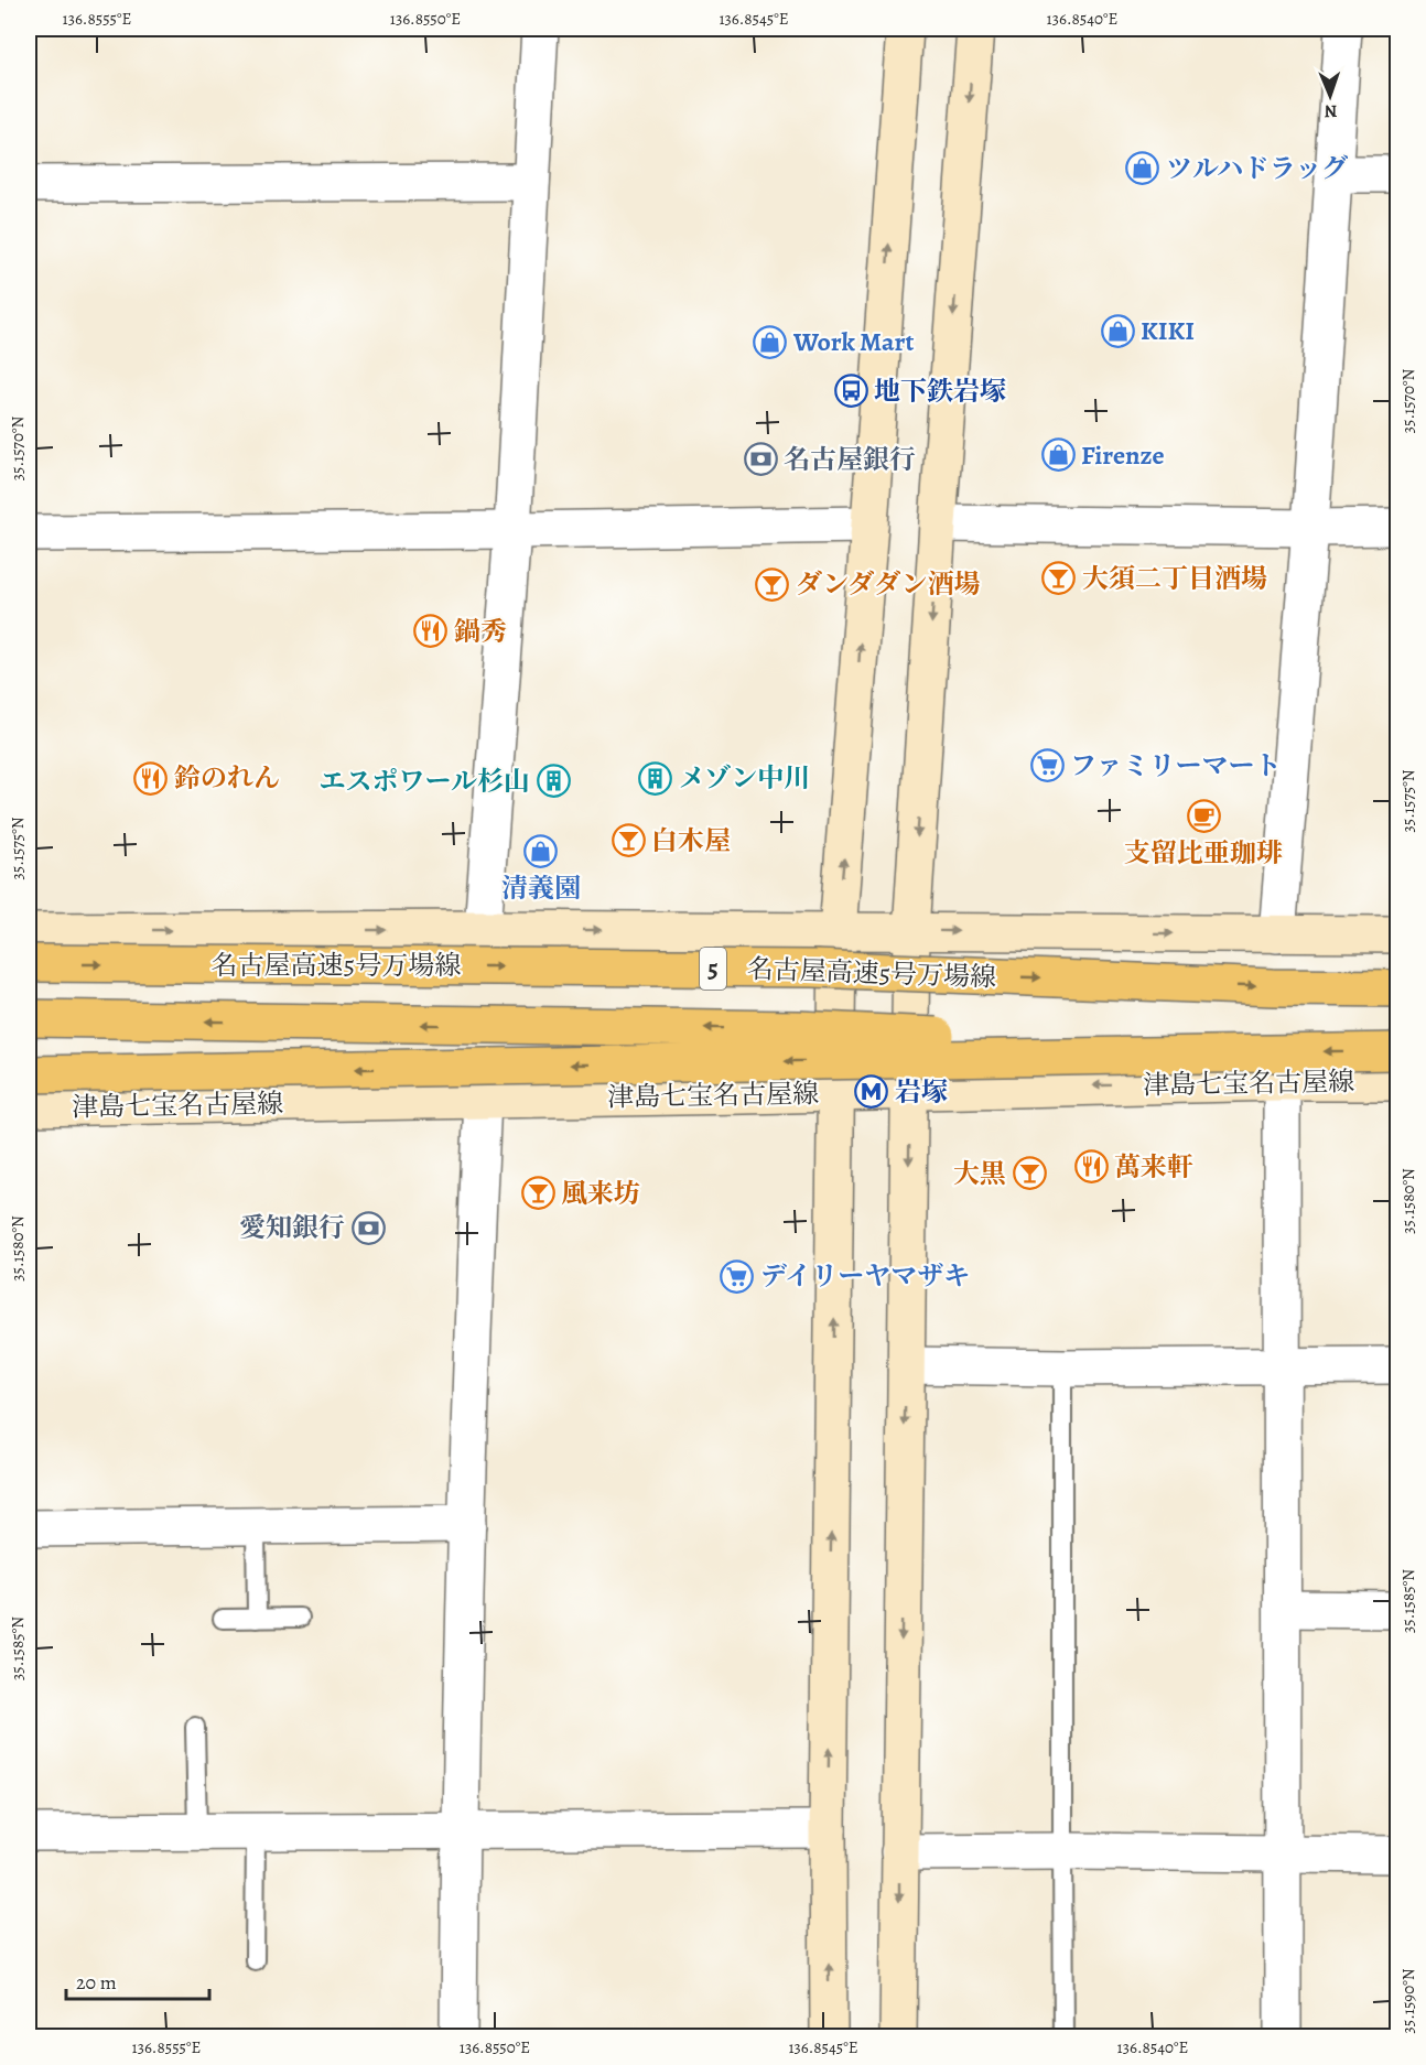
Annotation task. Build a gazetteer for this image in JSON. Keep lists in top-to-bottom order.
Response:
{
  "streets": {
    "highway": ["名古屋高速5号万場線", "5"],
    "street": ["津島七宝名古屋線"]
  },
  "places": {
    "shop": [
      "ツルハドラッグ",
      "KIKI",
      "Work Mart",
      "Firenze",
      "清義園"
    ],
    "bus stop": ["地下鉄岩塚"],
    "bank": ["名古屋銀行", "愛知銀行"],
    "bar": [
      "大須二丁目酒場",
      "ダンダダン酒場",
      "白木屋",
      "大黒",
      "風来坊"
    ],
    "restaurant": ["鍋秀", "鈴のれん", "萬来軒"],
    "supermarket": ["ファミリーマート", "デイリーヤマザキ"],
    "building": ["メゾン中川", "エスポワール杉山"],
    "cafe": ["支留比亜珈琲"],
    "metro station": ["岩塚"]
  },
  "scale_bar": "20 m",
  "north": "bottom",
  "coordinates": [
    "136.8555°E",
    "136.8550°E",
    "136.8545°E",
    "136.8540°E",
    "35.1570°N",
    "35.1575°N",
    "35.1580°N",
    "35.1585°N",
    "35.1590°N"
  ]
}
